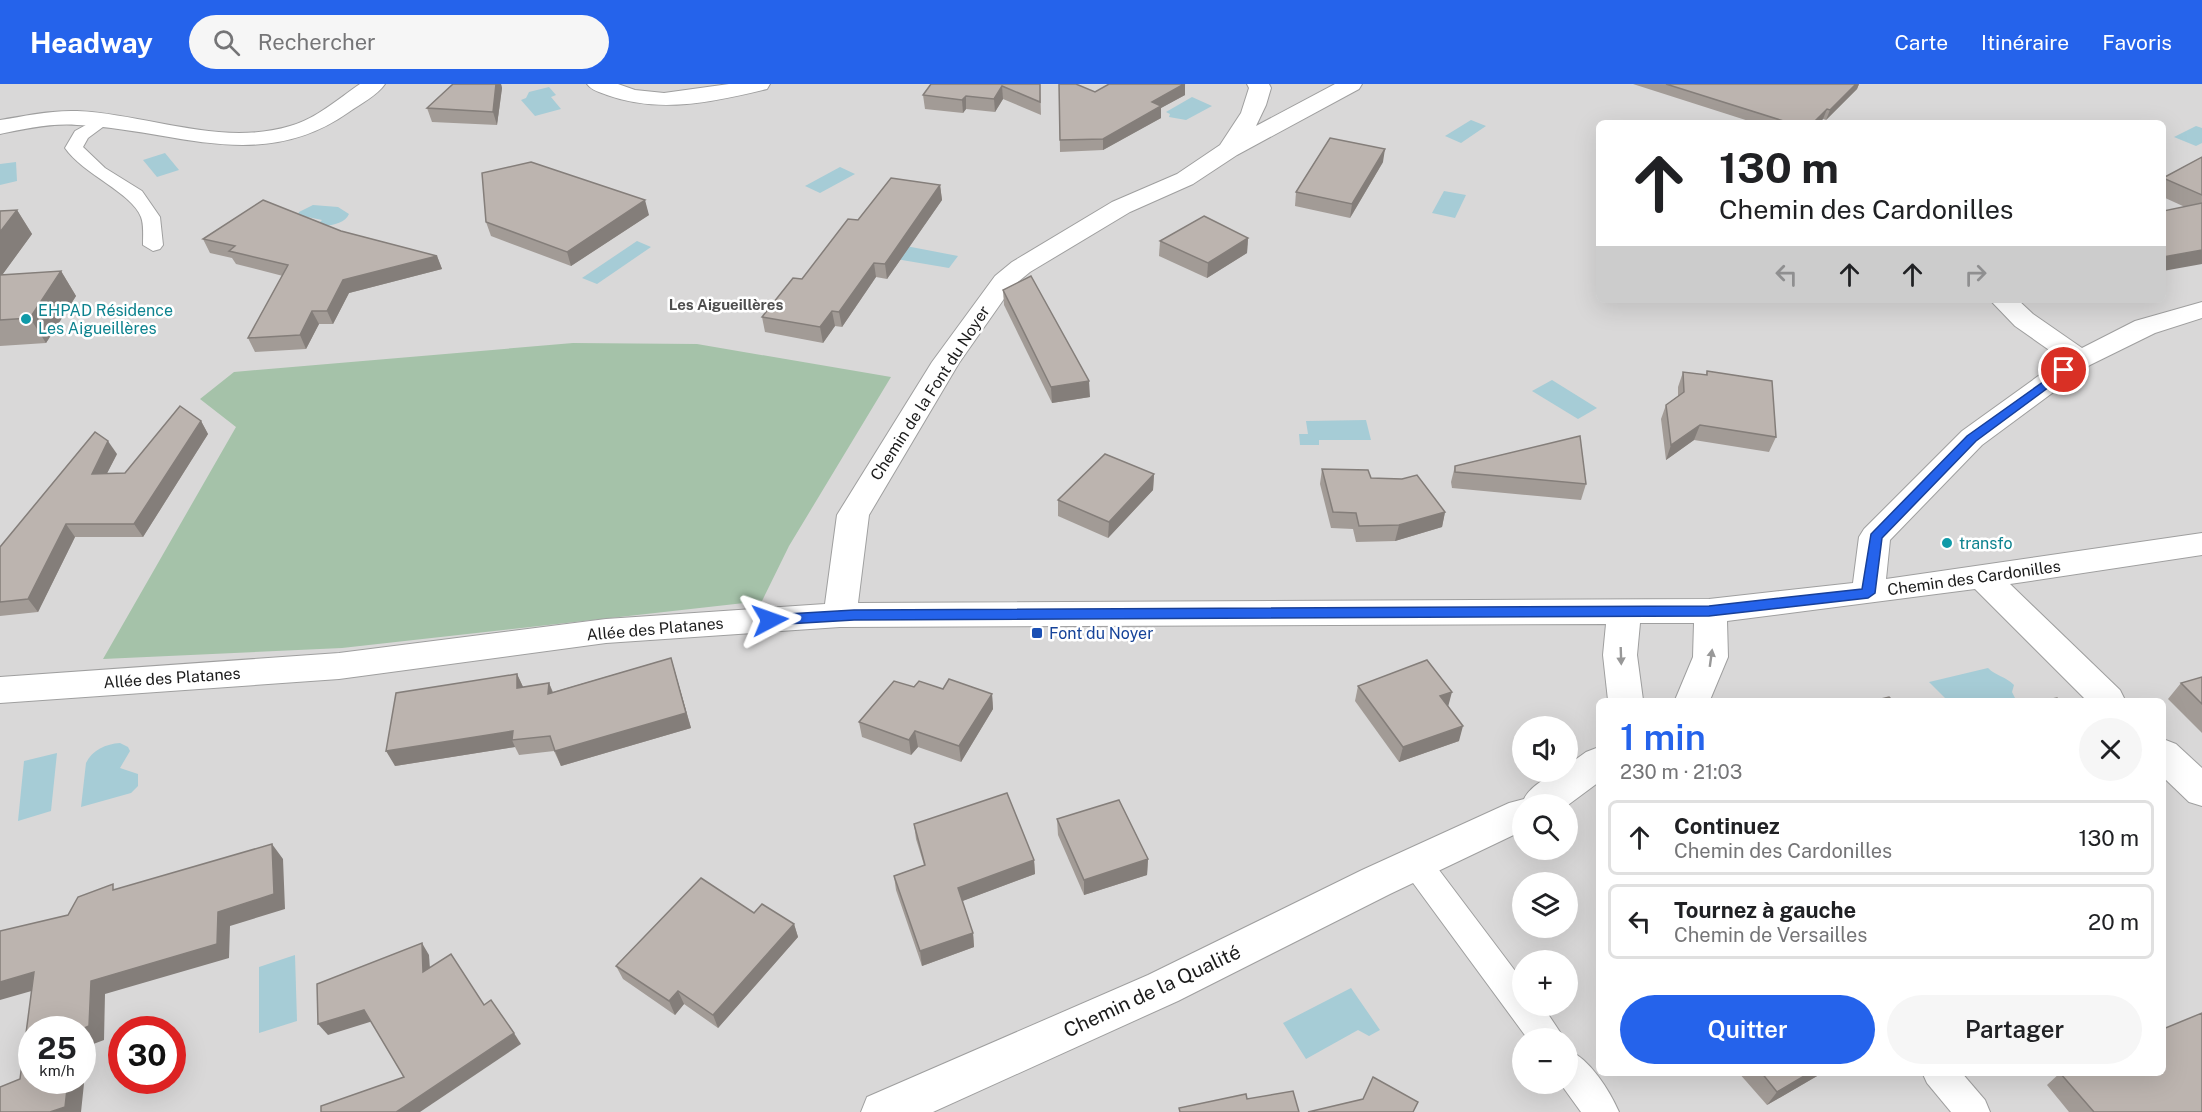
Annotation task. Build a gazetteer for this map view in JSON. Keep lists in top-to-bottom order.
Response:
{
  "streets": {
    "street": [
      "Chemin de la Font du Noyer",
      "Chemin des Cardonilles",
      "Allée des Platanes",
      "Chemin de la Qualité"
    ]
  },
  "crossings": [
    ["Chemin de la Font du Noyer", "Allée des Platanes"],
    ["Chemin des Cardonilles", "Allée des Platanes"]
  ],
  "districts": ["Les Aigueillères"],
  "places": {
    "other": ["EHPAD Résidence Les Aigueillères", "transfo"],
    "transit": ["Font du Noyer"]
  },
  "page": {
    "header": "Headway",
    "search": "Rechercher",
    "nav": ["Carte", "Itinéraire", "Favoris"],
    "turn": ["130 m", "Chemin des Cardonilles"],
    "heading": ["1 min", "230 m · 21:03"],
    "map_buttons": ["+", "−"],
    "list": [
      {
        "name": "Continuez",
        "note": "Chemin des Cardonilles",
        "value": "130 m"
      },
      {
        "name": "Tournez à gauche",
        "note": "Chemin de Versailles",
        "value": "20 m"
      }
    ],
    "buttons": ["Quitter", "Partager"],
    "speed": "25 km/h",
    "limit": "30"
  }
}
